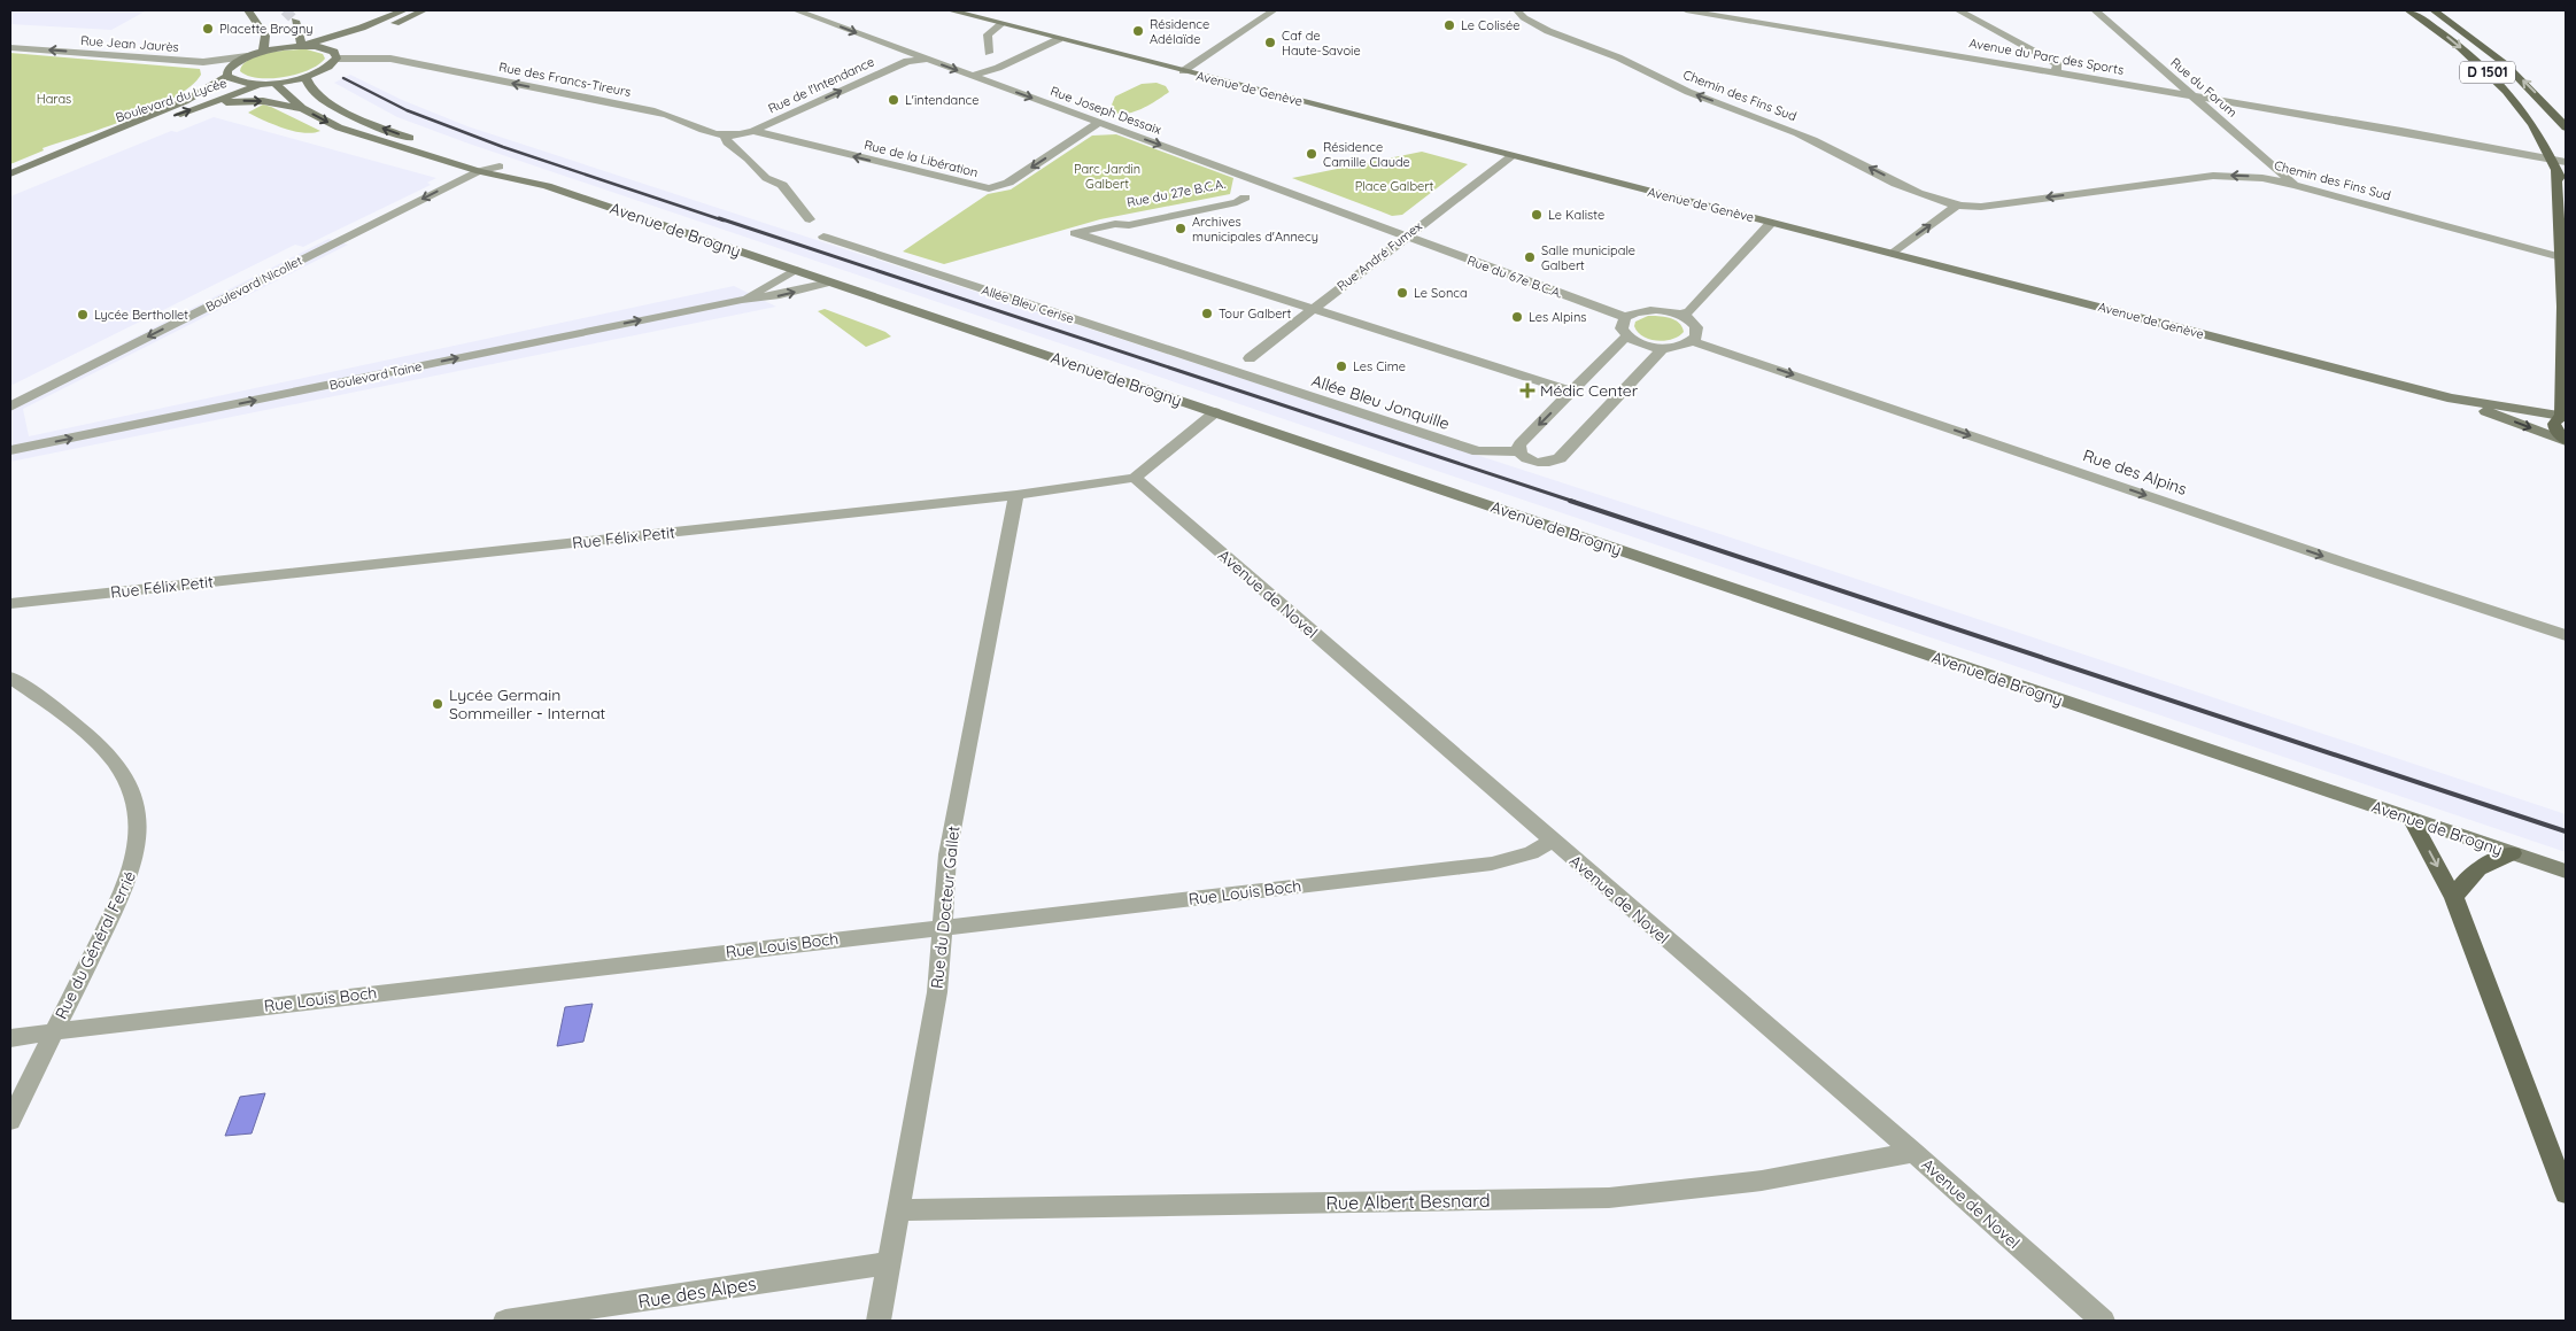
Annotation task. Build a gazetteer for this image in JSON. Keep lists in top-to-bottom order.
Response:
{
  "streets": {
    "main road": [
      "D 1501",
      "Avenue de Genève",
      "Boulevard du Lycée",
      "Avenue de Brogny"
    ],
    "street": [
      "Rue Jean Jaurès",
      "Avenue du Parc des Sports",
      "Rue des Francs-Tireurs",
      "Rue de l'Intendance",
      "Rue du Forum",
      "Chemin des Fins Sud",
      "Rue Joseph Dessaix",
      "Rue de la Libération",
      "Rue du 27e B.C.A.",
      "Rue André Fumex",
      "Rue du 67e B.C.A.",
      "Boulevard Nicollet",
      "Allée Bleu Cerise",
      "Boulevard Taine",
      "Allée Bleu Jonquille",
      "Rue des Alpins",
      "Rue Félix Petit",
      "Avenue de Novel",
      "Rue Louis Boch",
      "Rue du Docteur Gallet",
      "Rue du Général Ferrié",
      "Rue Albert Besnard",
      "Rue des Alpes"
    ]
  },
  "crossings": [
    ["Rue Jean Jaurès", "Boulevard du Lycée"],
    ["Avenue du Parc des Sports", "D 1501"],
    ["Avenue du Parc des Sports", "Rue du Forum"],
    ["Rue des Francs-Tireurs", "Rue de l'Intendance"],
    ["Rue de l'Intendance", "Rue Joseph Dessaix"],
    ["Rue de l'Intendance", "Rue de la Libération"],
    ["Rue du Forum", "Chemin des Fins Sud"],
    ["Avenue de Genève", "Rue André Fumex"],
    ["Rue Joseph Dessaix", "Rue de la Libération"],
    ["Rue Joseph Dessaix", "Rue du 27e B.C.A."],
    ["Rue Joseph Dessaix", "Rue André Fumex"],
    ["Rue Joseph Dessaix", "Rue du 67e B.C.A."],
    ["Rue du 27e B.C.A.", "Rue André Fumex"],
    ["Avenue de Brogny", "Boulevard Nicollet"],
    ["Avenue de Brogny", "Boulevard Taine"],
    ["Rue André Fumex", "Rue du 67e B.C.A."],
    ["Allée Bleu Cerise", "Allée Bleu Jonquille"],
    ["Rue Félix Petit", "Avenue de Novel"],
    ["Rue Félix Petit", "Rue du Docteur Gallet"],
    ["Avenue de Novel", "Rue Louis Boch"],
    ["Avenue de Novel", "Rue Albert Besnard"],
    ["Rue Louis Boch", "Rue du Docteur Gallet"],
    ["Rue Louis Boch", "Rue du Général Ferrié"],
    ["Rue du Docteur Gallet", "Rue Albert Besnard"],
    ["Rue du Docteur Gallet", "Rue des Alpes"]
  ],
  "one_way": [
    "Rue Jean Jaurès",
    "Rue des Francs-Tireurs",
    "Rue de l'Intendance",
    "Chemin des Fins Sud",
    "Rue Joseph Dessaix",
    "Rue de la Libération",
    "Boulevard Nicollet",
    "Boulevard Taine",
    "Rue des Alpins"
  ],
  "parks": ["Haras", "Parc Jardin Galbert", "Place Galbert"],
  "places": {
    "other": [
      "Le Colisée",
      "Placette Brogny",
      "Résidence Adélaïde",
      "Caf de Haute-Savoie",
      "L'intendance",
      "Résidence Camille Claude",
      "Le Kaliste",
      "Archives municipales d'Annecy",
      "Salle municipale Galbert",
      "Le Sonca",
      "Tour Galbert",
      "Lycée Berthollet",
      "Les Alpins",
      "Les Cime",
      "Lycée Germain Sommeiller - Internat"
    ],
    "health": ["Médic Center"]
  }
}
